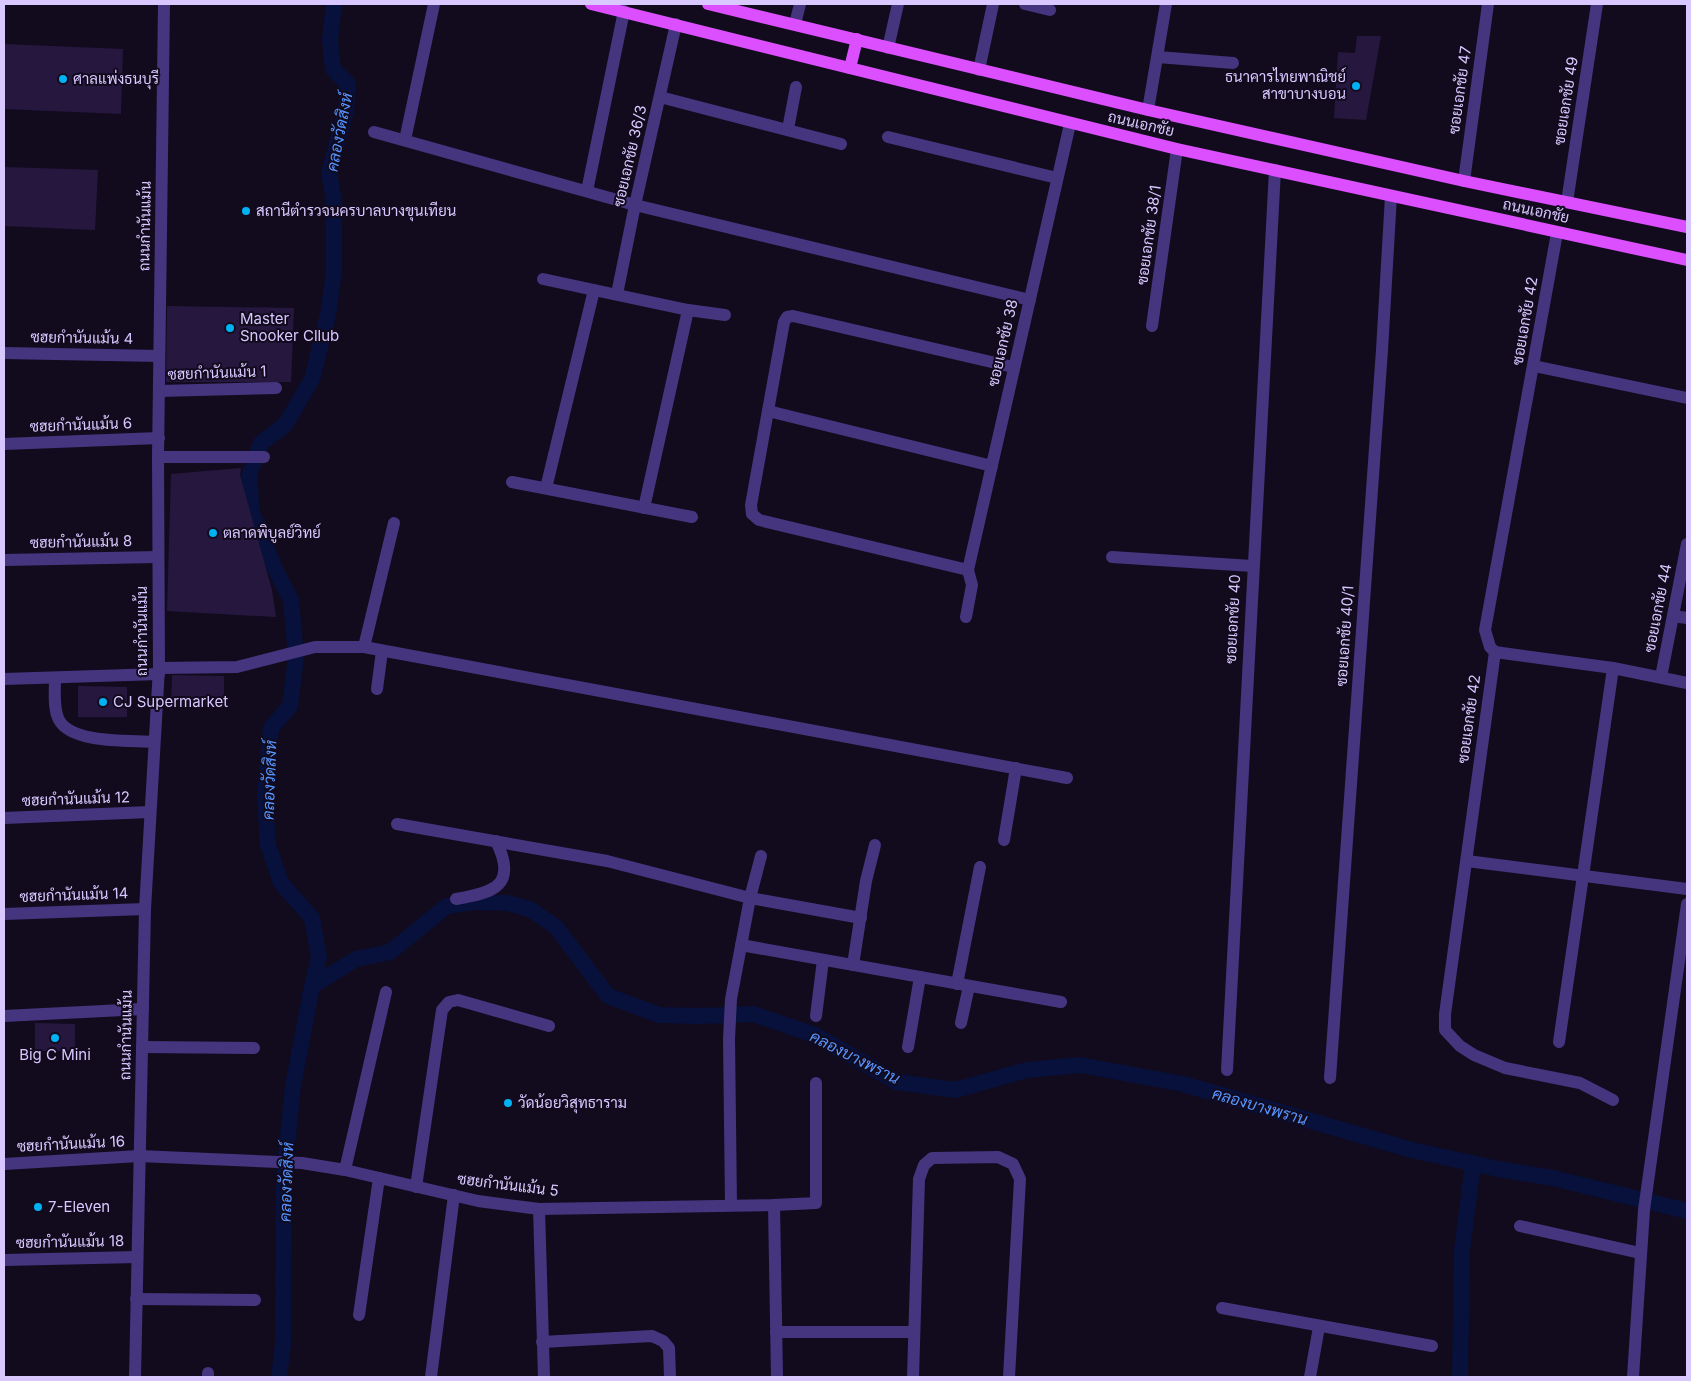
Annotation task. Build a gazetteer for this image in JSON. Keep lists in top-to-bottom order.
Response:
{
  "streets": {
    "main road": ["ถนนเอกชัย"],
    "street": [
      "ซอยเอกชัย 47",
      "ซอยเอกชัย 49",
      "ซอยเอกชัย 36/3",
      "ถนนกำนันแม้น",
      "ซอยเอกชัย 38/1",
      "ซอยเอกชัย 42",
      "ซฮยกำนันแม้น 4",
      "ซอยเอกชัย 38",
      "ซฮยกำนันแม้น 1",
      "ซฮยกำนันแม้น 6",
      "ซฮยกำนันแม้น 8",
      "ซอยเอกชัย 44",
      "ซอยเอกชัย 40",
      "ซอยเอกชัย 40/1",
      "ซฮยกำนันแม้น 12",
      "ซฮยกำนันแม้น 14",
      "ซฮยกำนันแม้น 16",
      "ซฮยกำนันแม้น 5",
      "ซฮยกำนันแม้น 18"
    ]
  },
  "crossings": [
    ["ซอยเอกชัย 47", "ถนนเอกชัย"],
    ["ซอยเอกชัย 49", "ถนนเอกชัย"],
    ["ถนนเอกชัย", "ซอยเอกชัย 36/3"],
    ["ถนนเอกชัย", "ซอยเอกชัย 38/1"],
    ["ถนนเอกชัย", "ซอยเอกชัย 42"],
    ["ถนนเอกชัย", "ซอยเอกชัย 38"],
    ["ถนนเอกชัย", "ซอยเอกชัย 40"],
    ["ถนนเอกชัย", "ซอยเอกชัย 40/1"],
    ["ถนนกำนันแม้น", "ซฮยกำนันแม้น 4"],
    ["ถนนกำนันแม้น", "ซฮยกำนันแม้น 1"],
    ["ถนนกำนันแม้น", "ซฮยกำนันแม้น 6"],
    ["ถนนกำนันแม้น", "ซฮยกำนันแม้น 8"],
    ["ถนนกำนันแม้น", "ซฮยกำนันแม้น 12"],
    ["ถนนกำนันแม้น", "ซฮยกำนันแม้น 14"],
    ["ถนนกำนันแม้น", "ซฮยกำนันแม้น 16"],
    ["ถนนกำนันแม้น", "ซฮยกำนันแม้น 5"],
    ["ถนนกำนันแม้น", "ซฮยกำนันแม้น 18"],
    ["ซฮยกำนันแม้น 16", "ซฮยกำนันแม้น 5"]
  ],
  "water": ["คลองวัดสิงห์", "คลองบางพราน"],
  "places": [
    "ศาลแพ่งธนบุรี",
    "ธนาคารไทยพาณิชย์ สาขาบางบอน",
    "สถานีตำรวจนครบาลบางขุนเทียน",
    "Master Snooker Cllub",
    "ตลาดพิบูลย์วิทย์",
    "CJ Supermarket",
    "Big C Mini",
    "วัดน้อยวิสุทธาราม",
    "7-Eleven"
  ]
}
